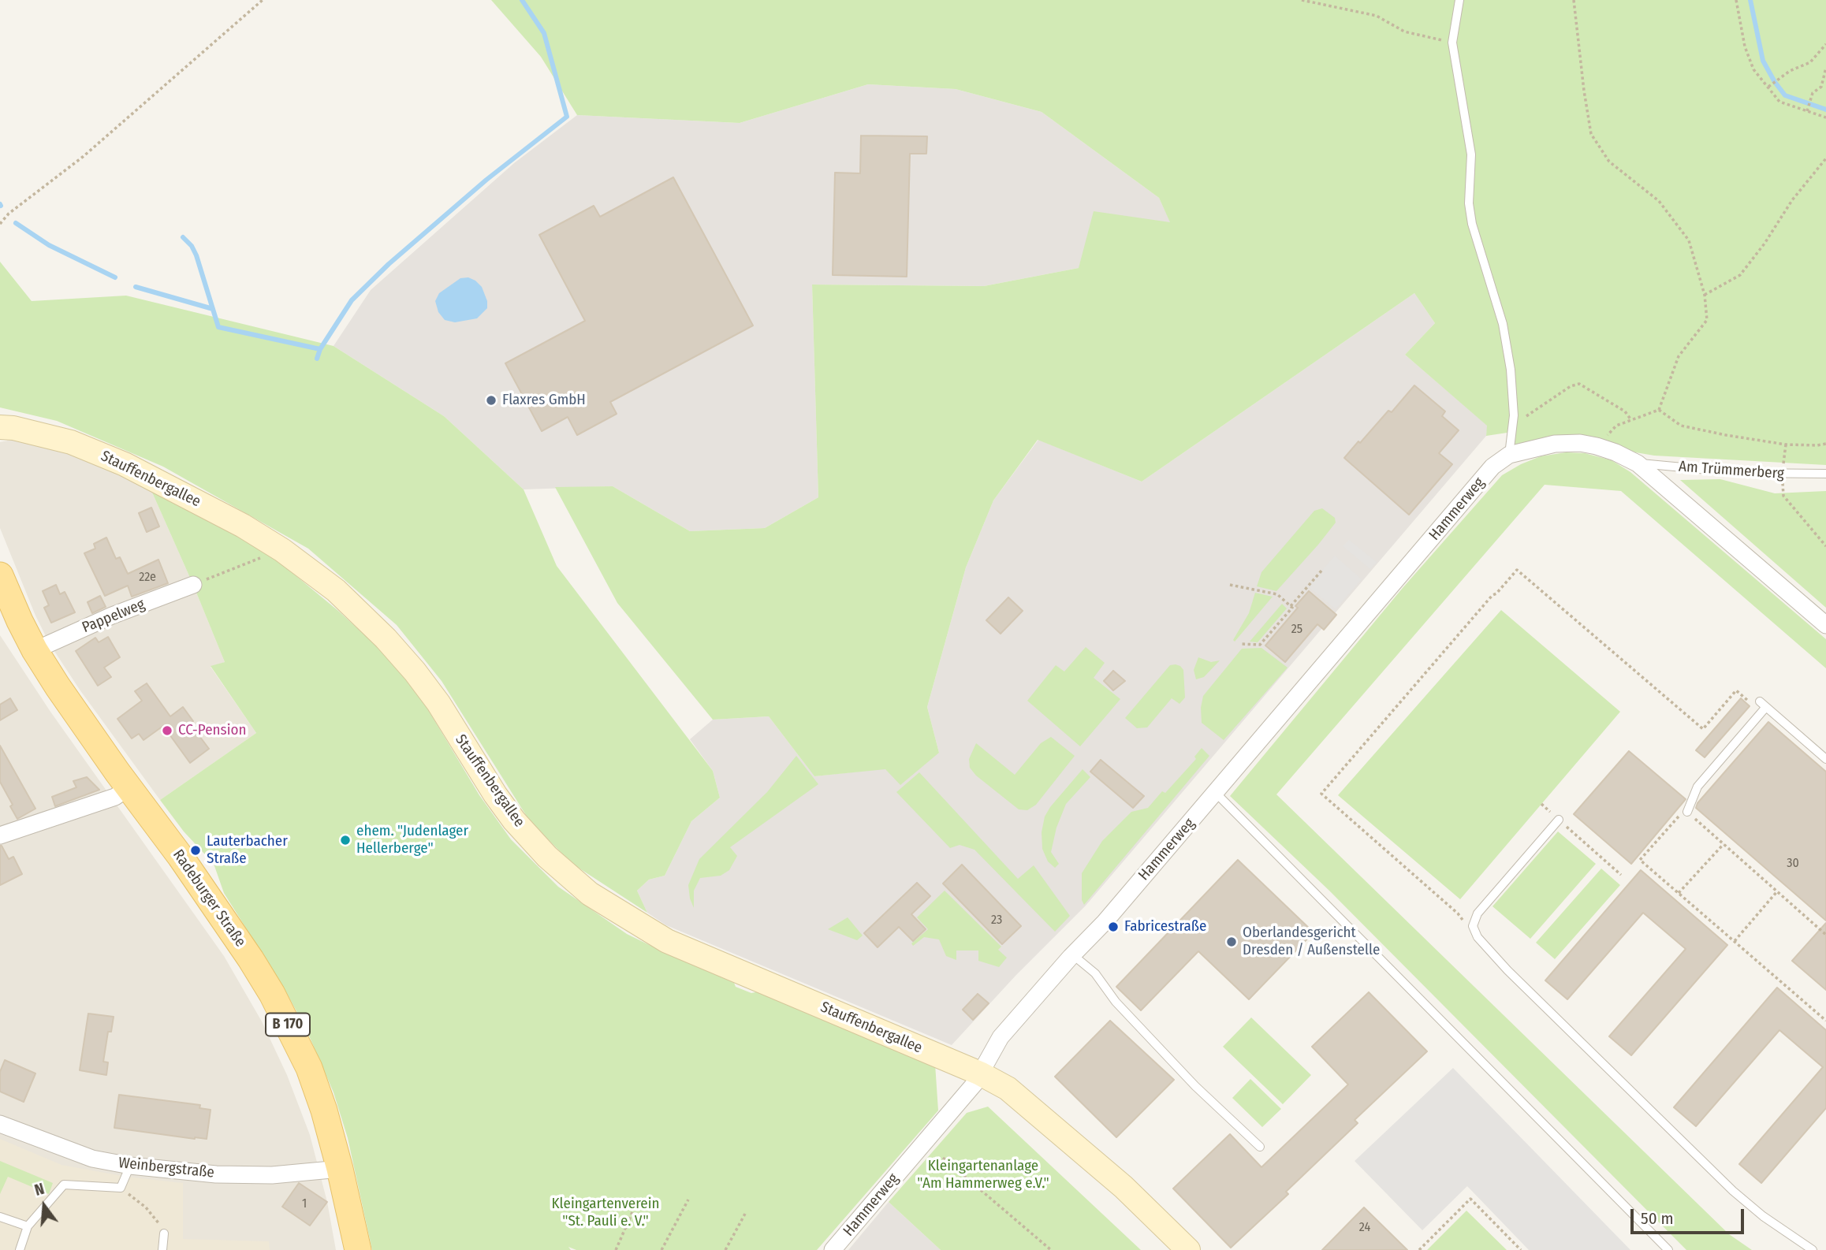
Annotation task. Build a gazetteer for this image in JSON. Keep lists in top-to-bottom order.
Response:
{
  "streets": {
    "main road": ["Stauffenbergallee", "Radeburger Straße", "B 170"],
    "street": ["Hammerweg", "Pappelweg", "Weinbergstraße"],
    "lane": ["Am Trümmerberg"]
  },
  "crossings": [
    ["Am Trümmerberg", "Hammerweg"],
    ["Stauffenbergallee", "Hammerweg"],
    ["Pappelweg", "Radeburger Straße"],
    ["Radeburger Straße", "Weinbergstraße"]
  ],
  "parks": ["Kleingartenanlage \"Am Hammerweg e.V.\"", "Kleingartenverein \"St. Pauli e. V.\""],
  "places": [
    "Flaxres GmbH",
    "CC-Pension",
    "ehem. \"Judenlager Hellerberge\"",
    "Lauterbacher Straße",
    "Fabricestraße",
    "Oberlandesgericht Dresden / Außenstelle"
  ],
  "house_numbers": [
    "22e",
    "25",
    "30",
    "23",
    "1",
    "24"
  ],
  "scale_bar": "50 m",
  "north": "top"
}
